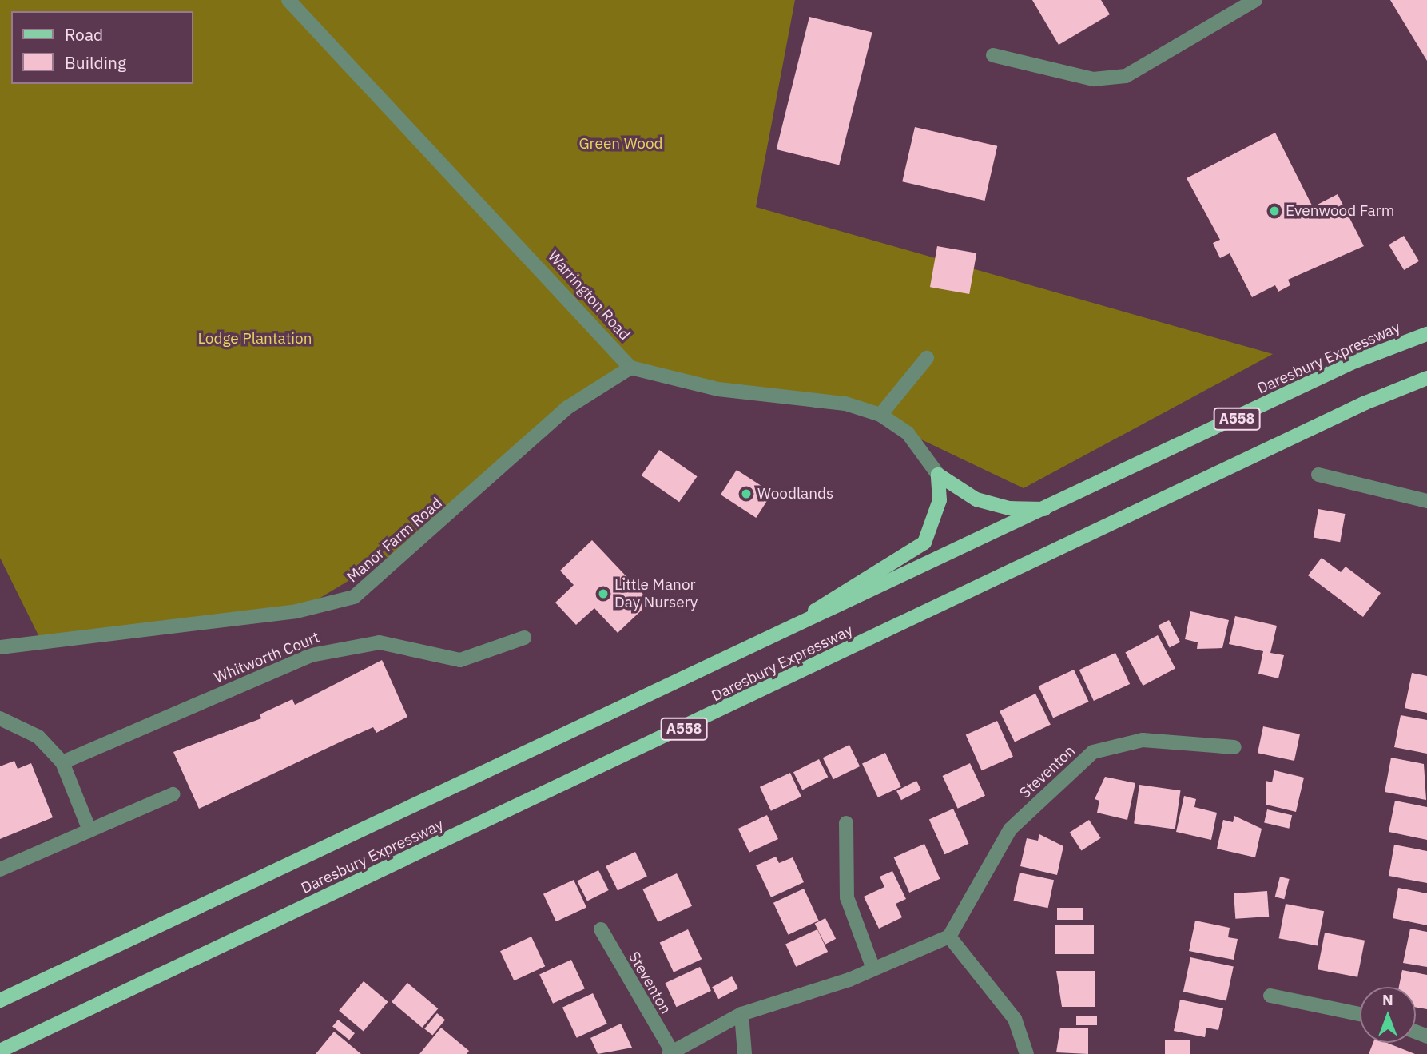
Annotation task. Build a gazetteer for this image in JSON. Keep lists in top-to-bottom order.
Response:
{
  "streets": {
    "main road": ["Daresbury Expressway", "A558"],
    "street": [
      "Warrington Road",
      "Manor Farm Road",
      "Whitworth Court",
      "Steventon"
    ]
  },
  "crossings": [
    ["Warrington Road", "Manor Farm Road"]
  ],
  "parks": ["Green Wood", "Lodge Plantation"],
  "places": ["Evenwood Farm", "Woodlands", "Little Manor Day Nursery"],
  "legend": ["Road", "Building"],
  "north": "top"
}
